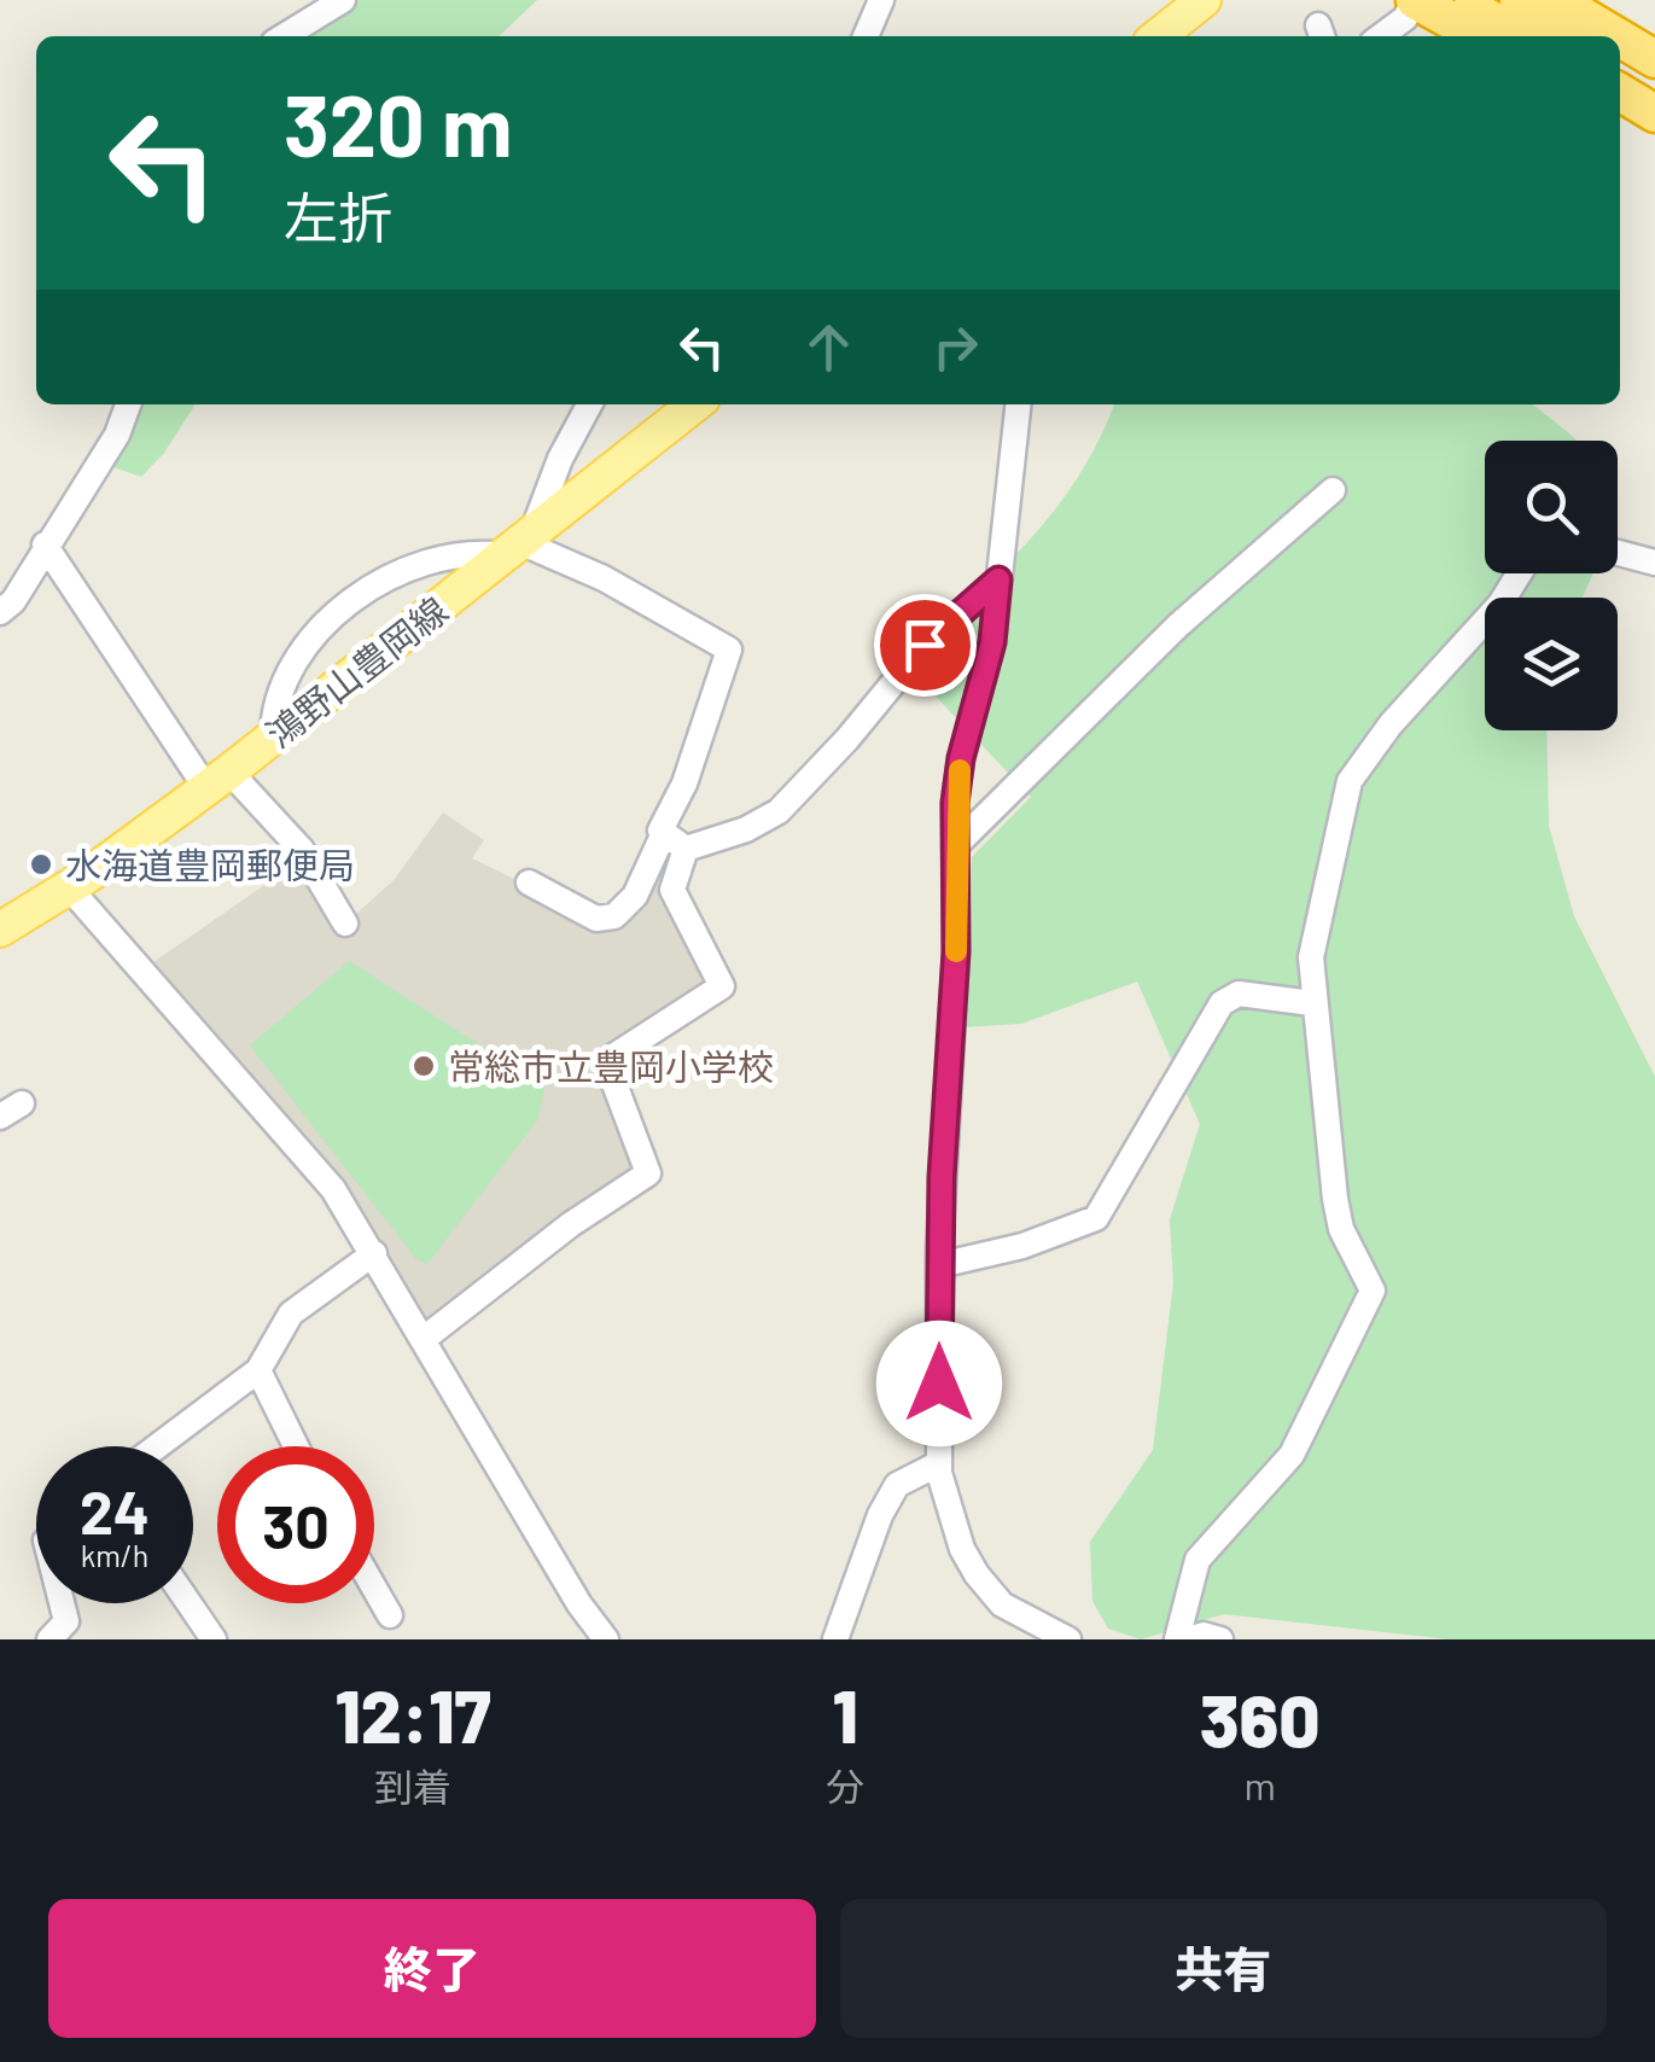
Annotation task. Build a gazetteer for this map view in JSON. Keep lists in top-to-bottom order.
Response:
{
  "streets": {
    "main road": ["鴻野山豊岡線"]
  },
  "places": ["水海道豊岡郵便局", "常総市立豊岡小学校"],
  "page": {
    "turn": ["320 m", "左折"],
    "speed": "24 km/h",
    "limit": "30",
    "eta": [
      "12:17",
      "到着",
      "1",
      "分",
      "360",
      "m"
    ],
    "buttons": ["終了", "共有"]
  }
}
